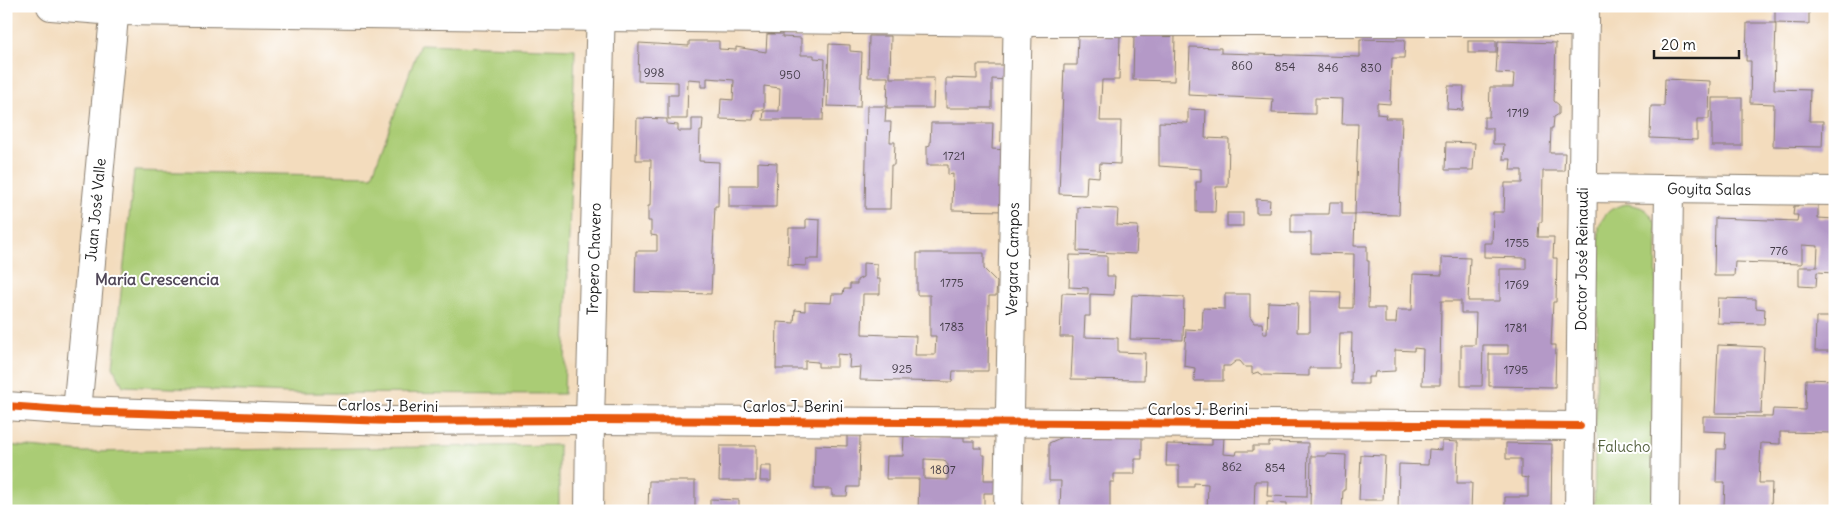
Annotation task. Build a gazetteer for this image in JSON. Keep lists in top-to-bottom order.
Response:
{
  "streets": {
    "street": [
      "Goyita Salas",
      "Juan José Valle",
      "Tropero Chavero",
      "Vergara Campos",
      "Doctor José Reinaudi",
      "Carlos J. Berini"
    ]
  },
  "crossings": [
    ["Goyita Salas", "Doctor José Reinaudi"],
    ["Juan José Valle", "Carlos J. Berini"],
    ["Tropero Chavero", "Carlos J. Berini"],
    ["Vergara Campos", "Carlos J. Berini"],
    ["Doctor José Reinaudi", "Carlos J. Berini"]
  ],
  "districts": ["María Crescencia"],
  "parks": ["Falucho"],
  "house_numbers": [
    "860",
    "854",
    "846",
    "830",
    "998",
    "950",
    "1719",
    "1721",
    "1755",
    "776",
    "1775",
    "1769",
    "1783",
    "1781",
    "925",
    "1795",
    "862",
    "854",
    "1807"
  ],
  "scale_bar": "20 m"
}
